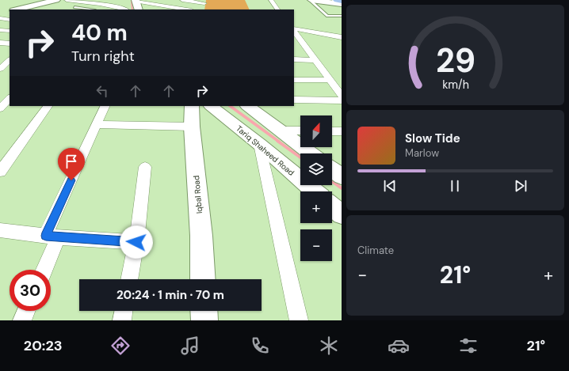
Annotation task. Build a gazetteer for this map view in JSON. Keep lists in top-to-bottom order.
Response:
{
  "streets": {
    "main road": ["Tariq Shaheed Road", "Iqbal Road"]
  },
  "north": "top",
  "page": {
    "turn": ["40 m", "Turn right"],
    "map_buttons": ["+", "−"],
    "song": ["Slow Tide", "Marlow"],
    "tile": "Climate",
    "heat": ["−", "21°", "+"],
    "limit": "30",
    "trip": "20:24 · 1 min · 70 m",
    "tabs": ["20:23", "21°"],
    "gauge": ["29", "km/h"]
  }
}
